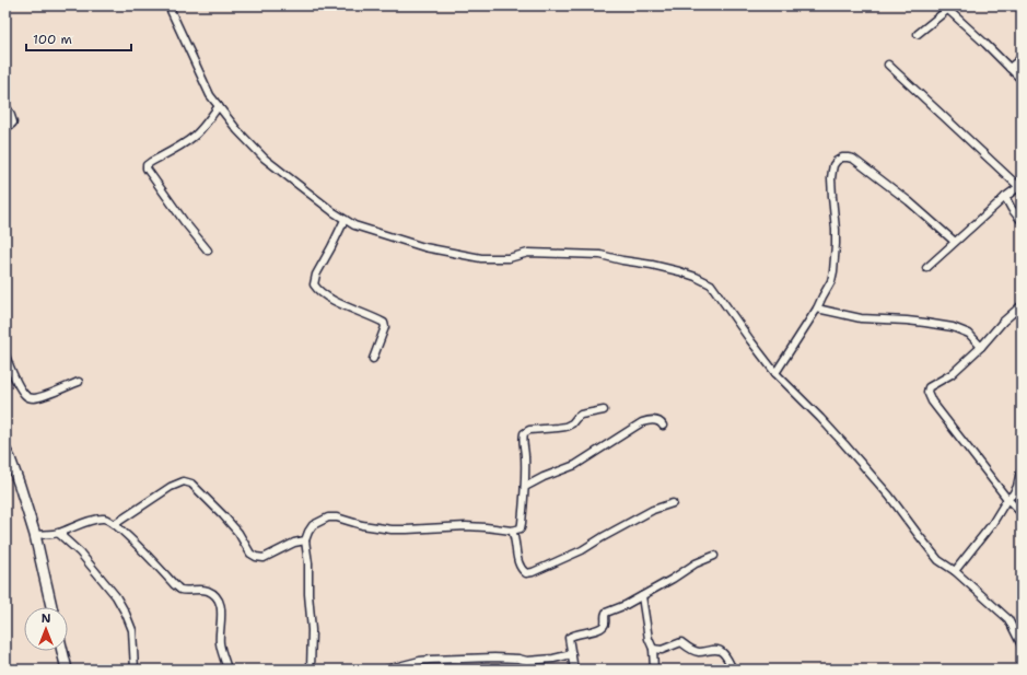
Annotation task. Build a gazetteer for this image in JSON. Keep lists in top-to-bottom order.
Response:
{
  "scale_bar": "100 m",
  "north": "top"
}
